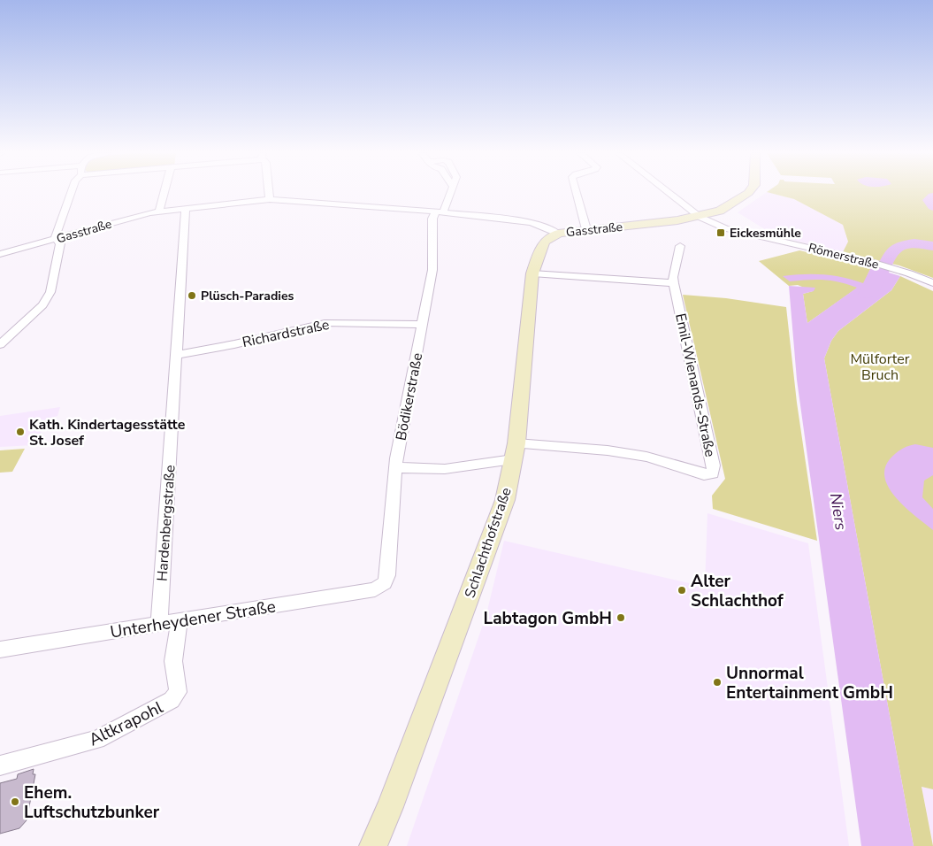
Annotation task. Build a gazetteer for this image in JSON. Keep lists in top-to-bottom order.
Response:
{
  "streets": {
    "main road": ["Gasstraße", "Schlachthofstraße"],
    "street": [
      "Römerstraße",
      "Richardstraße",
      "Emil-Wienands-Straße",
      "Bödikerstraße",
      "Hardenbergstraße",
      "Unterheydener Straße",
      "Altkrapohl"
    ]
  },
  "crossings": [
    ["Gasstraße", "Römerstraße"],
    ["Gasstraße", "Bödikerstraße"],
    ["Gasstraße", "Hardenbergstraße"],
    ["Gasstraße", "Schlachthofstraße"],
    ["Richardstraße", "Bödikerstraße"],
    ["Richardstraße", "Hardenbergstraße"],
    ["Emil-Wienands-Straße", "Bödikerstraße"],
    ["Emil-Wienands-Straße", "Schlachthofstraße"],
    ["Bödikerstraße", "Unterheydener Straße"],
    ["Hardenbergstraße", "Unterheydener Straße"],
    ["Unterheydener Straße", "Altkrapohl"]
  ],
  "water": ["Niers"],
  "parks": ["Mülforter Bruch"],
  "places": {
    "transit": ["Eickesmühle"],
    "other": [
      "Plüsch-Paradies",
      "Kath. Kindertagesstätte St. Josef",
      "Alter Schlachthof",
      "Labtagon GmbH",
      "Unnormal Entertainment GmbH",
      "Ehem. Luftschutzbunker"
    ]
  }
}
